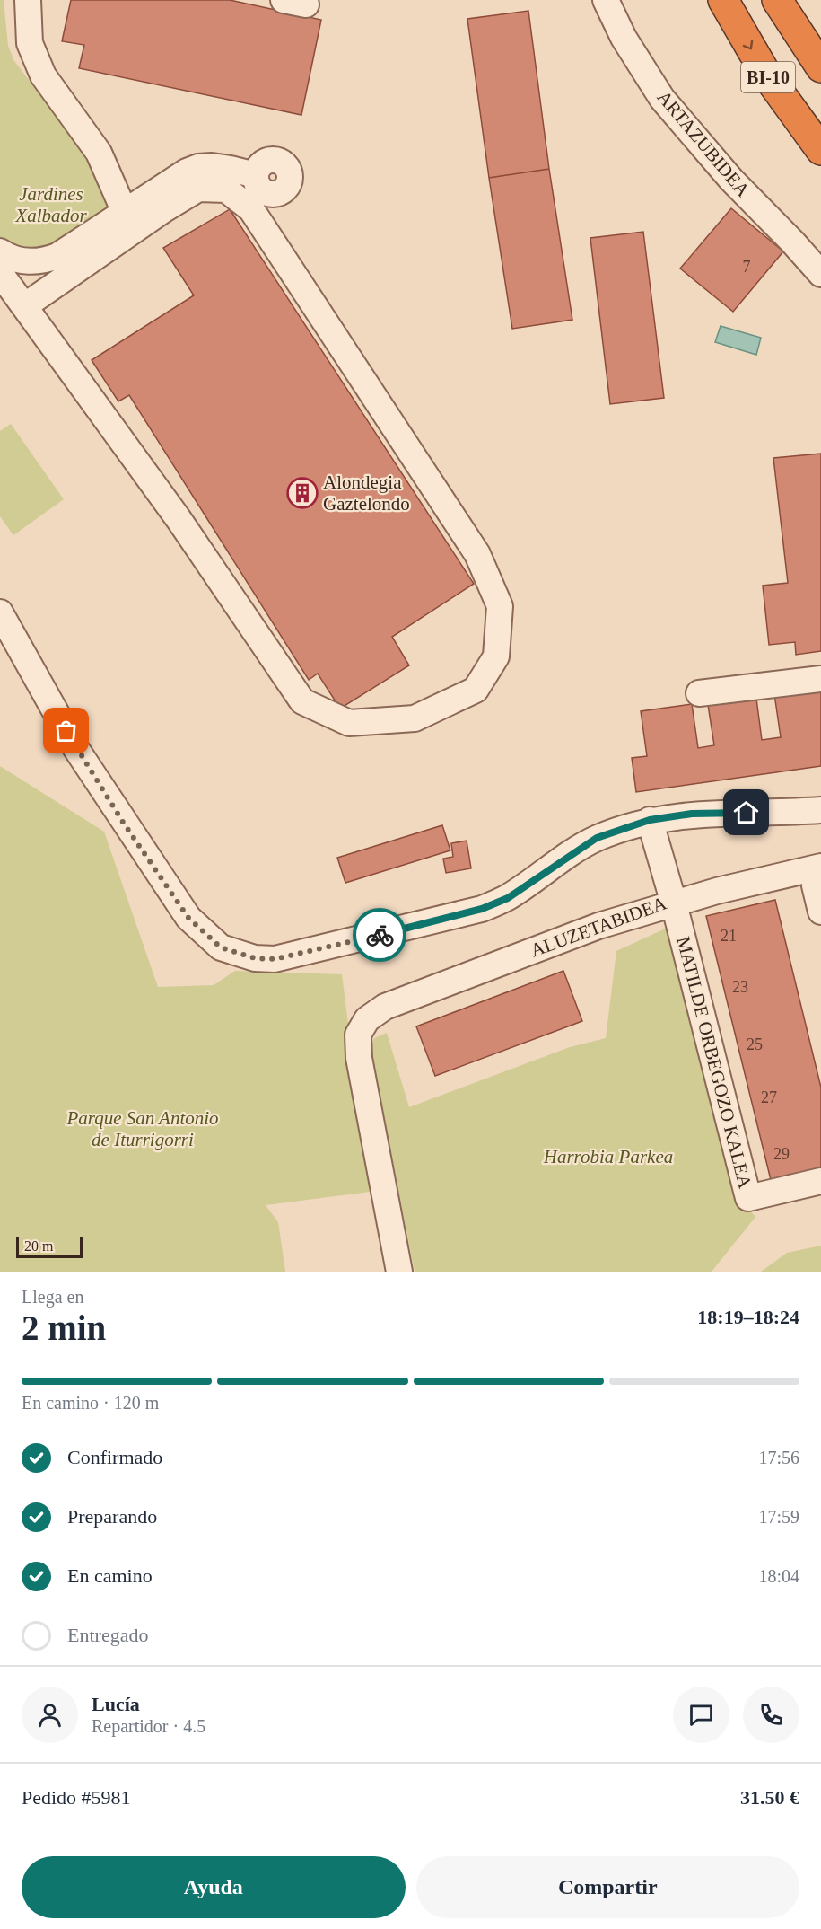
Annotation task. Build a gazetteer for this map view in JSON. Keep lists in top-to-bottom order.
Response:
{
  "streets": {
    "highway": ["BI-10"],
    "street": ["ARTAZUBIDEA", "ALUZETABIDEA", "MATILDE ORBEGOZO KALEA"]
  },
  "crossings": [
    ["ALUZETABIDEA", "MATILDE ORBEGOZO KALEA"]
  ],
  "parks": ["Jardines Xalbador", "Parque San Antonio de Iturrigorri", "Harrobia Parkea"],
  "places": {
    "building": ["Alondegia Gaztelondo"]
  },
  "house_numbers": [
    "7",
    "21",
    "23",
    "25",
    "27",
    "29"
  ],
  "scale_bar": "20 m",
  "page": {
    "scale": "20 m",
    "heading": ["2 min", "Llega en", "18:19–18:24"],
    "panel": [
      "Lucía",
      "Repartidor · 4.5",
      "Pedido #5981",
      "31.50 €"
    ],
    "bar": "En camino · 120 m",
    "list": [
      ["Confirmado", "17:56"],
      ["Preparando", "17:59"],
      ["En camino", "18:04"],
      "Entregado"
    ],
    "buttons": ["Ayuda", "Compartir"]
  }
}
